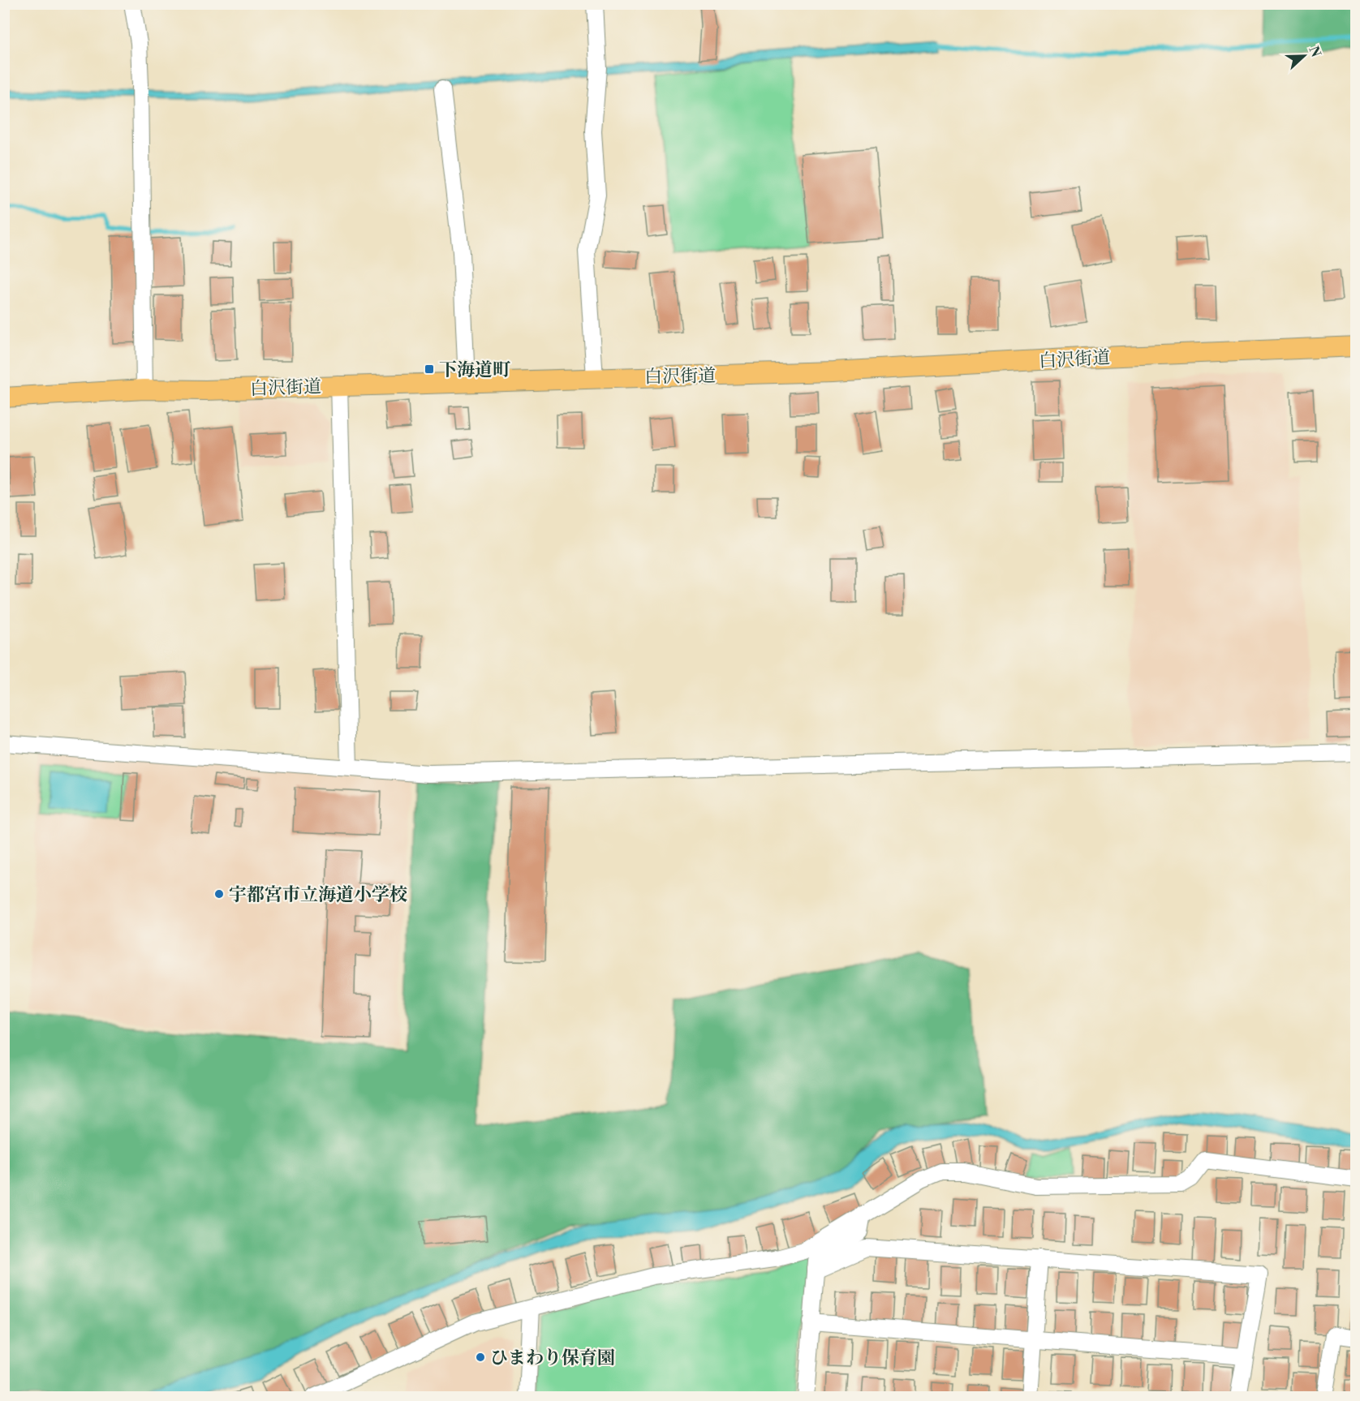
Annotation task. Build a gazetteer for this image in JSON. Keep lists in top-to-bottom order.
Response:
{
  "streets": {
    "main road": ["白沢街道"]
  },
  "places": {
    "transit": ["下海道町"],
    "other": ["宇都宮市立海道小学校", "ひまわり保育園"]
  },
  "north": "right"
}
